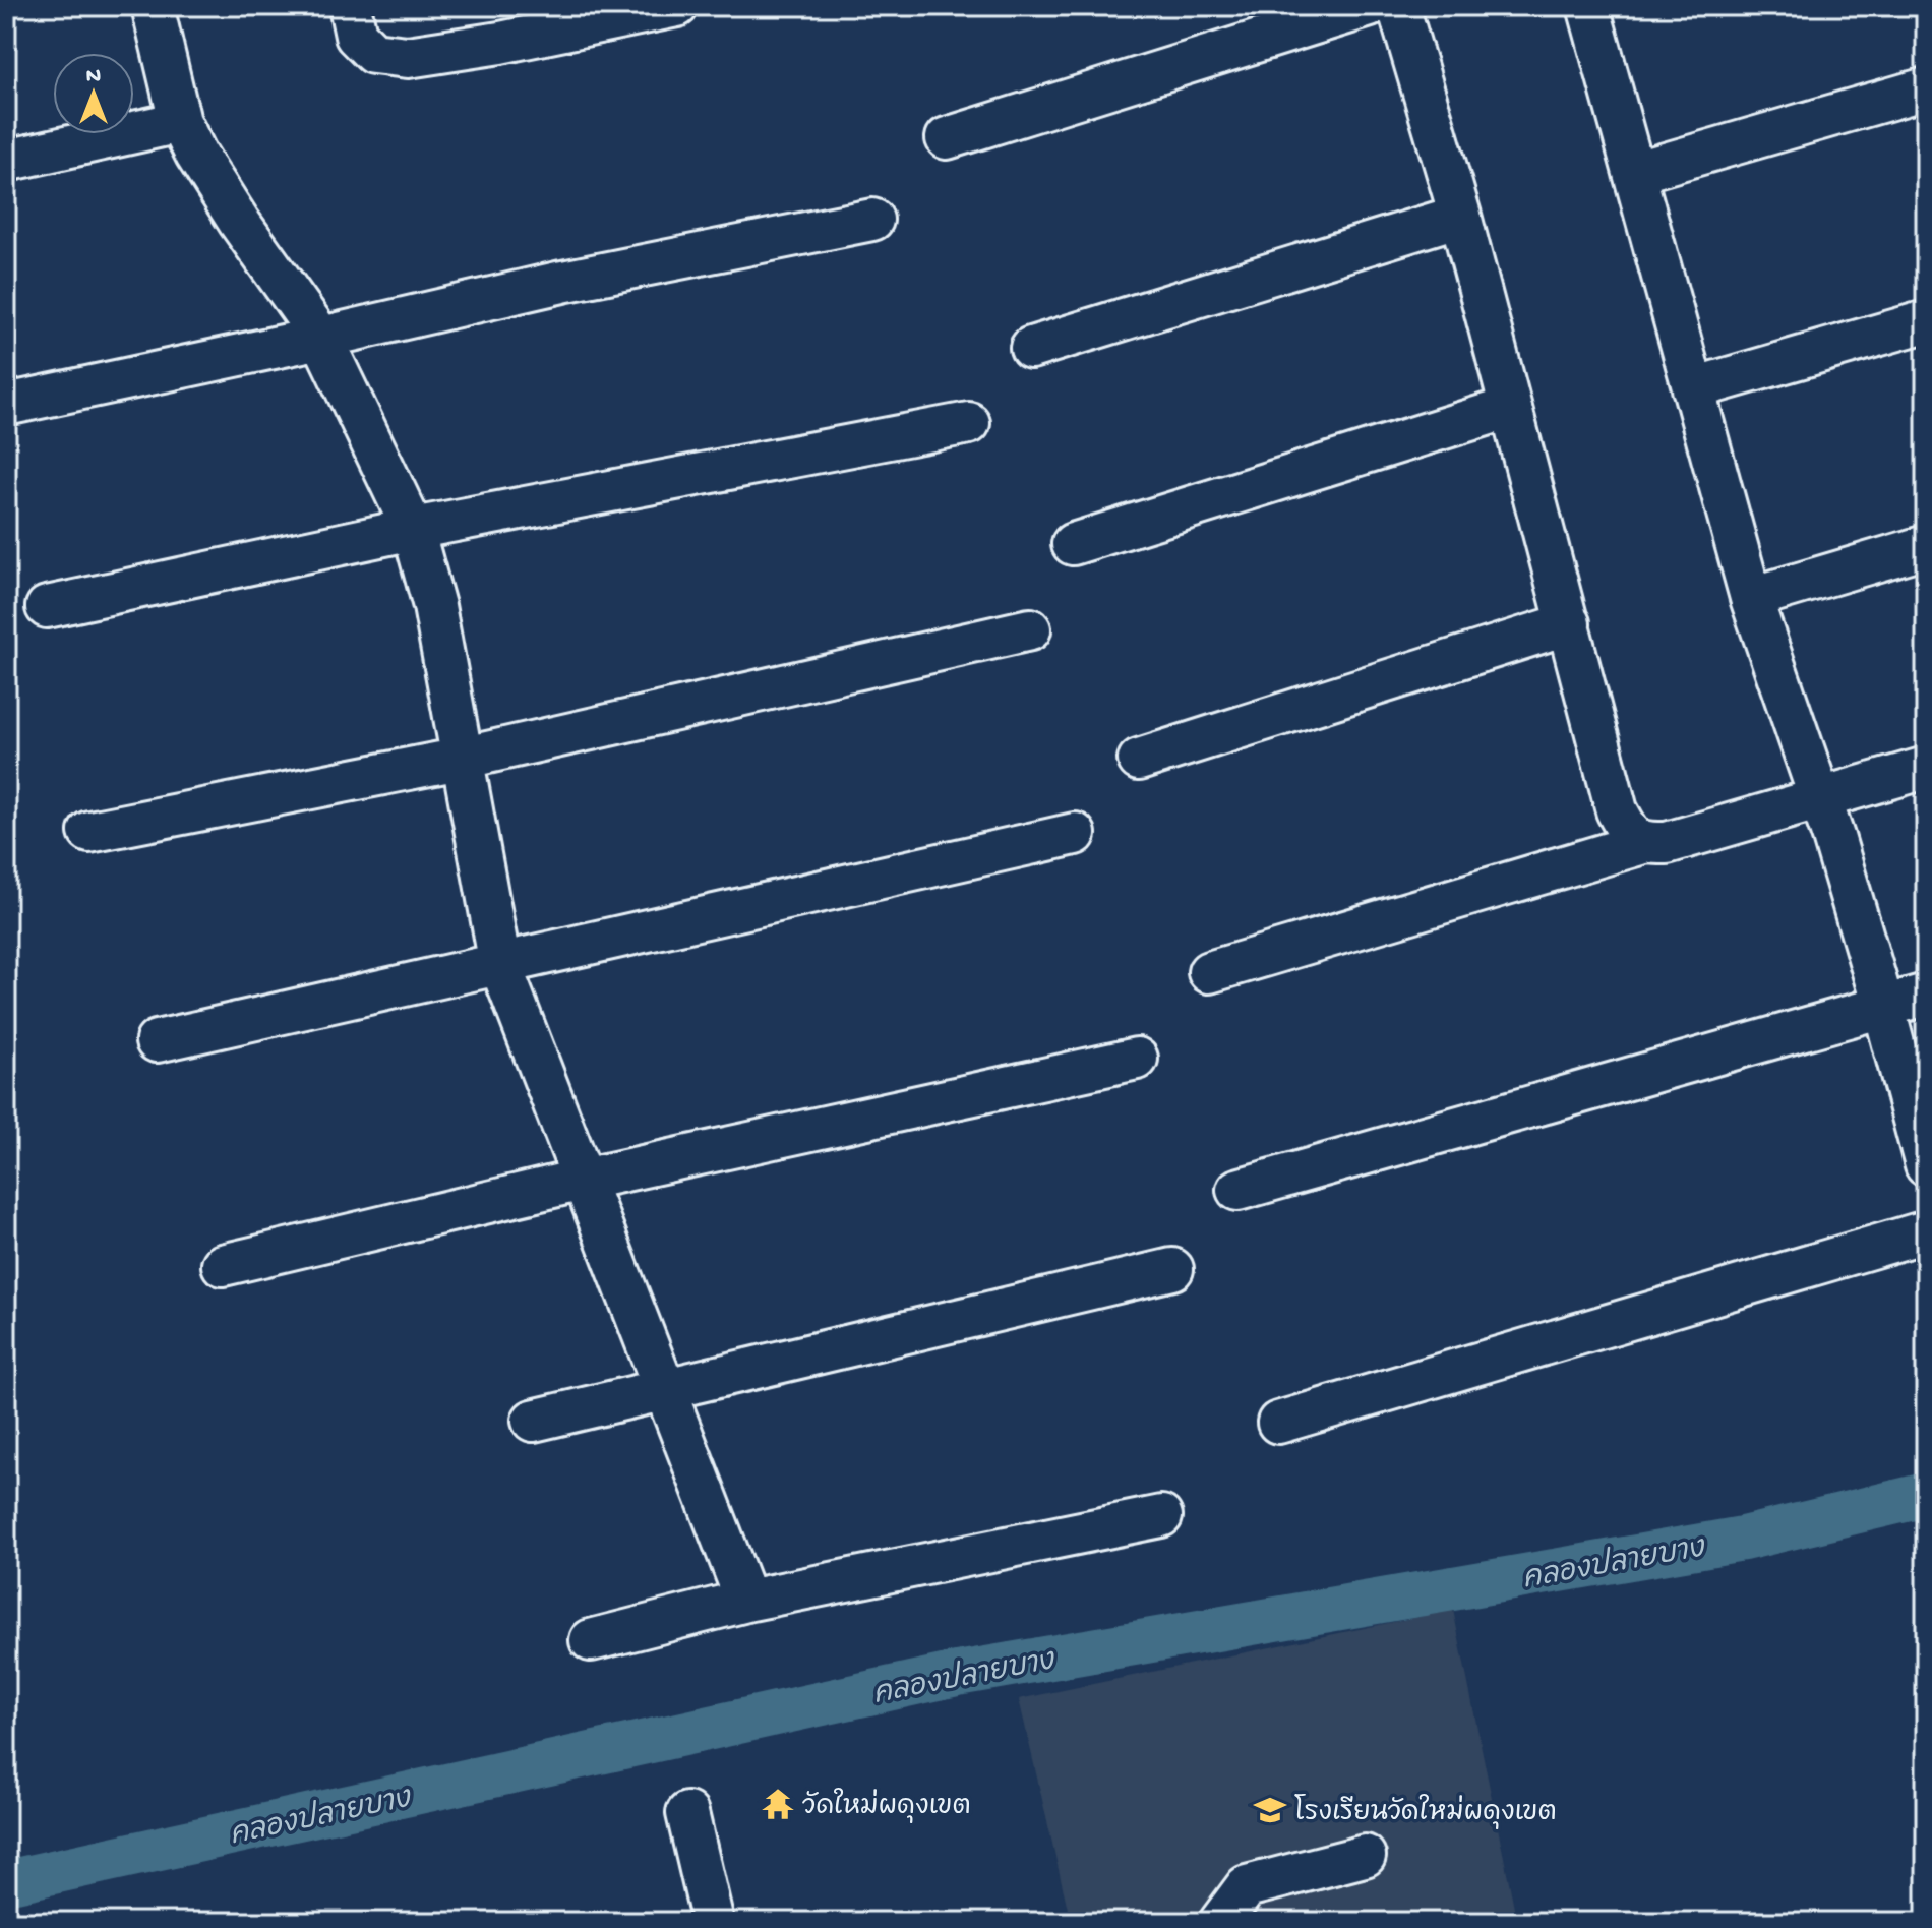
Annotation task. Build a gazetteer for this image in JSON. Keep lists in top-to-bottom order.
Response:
{
  "water": ["คลองปลายบาง"],
  "places": {
    "temple": ["วัดใหม่ผดุงเขต"],
    "school or university": ["โรงเรียนวัดใหม่ผดุงเขต"]
  },
  "north": "top"
}
